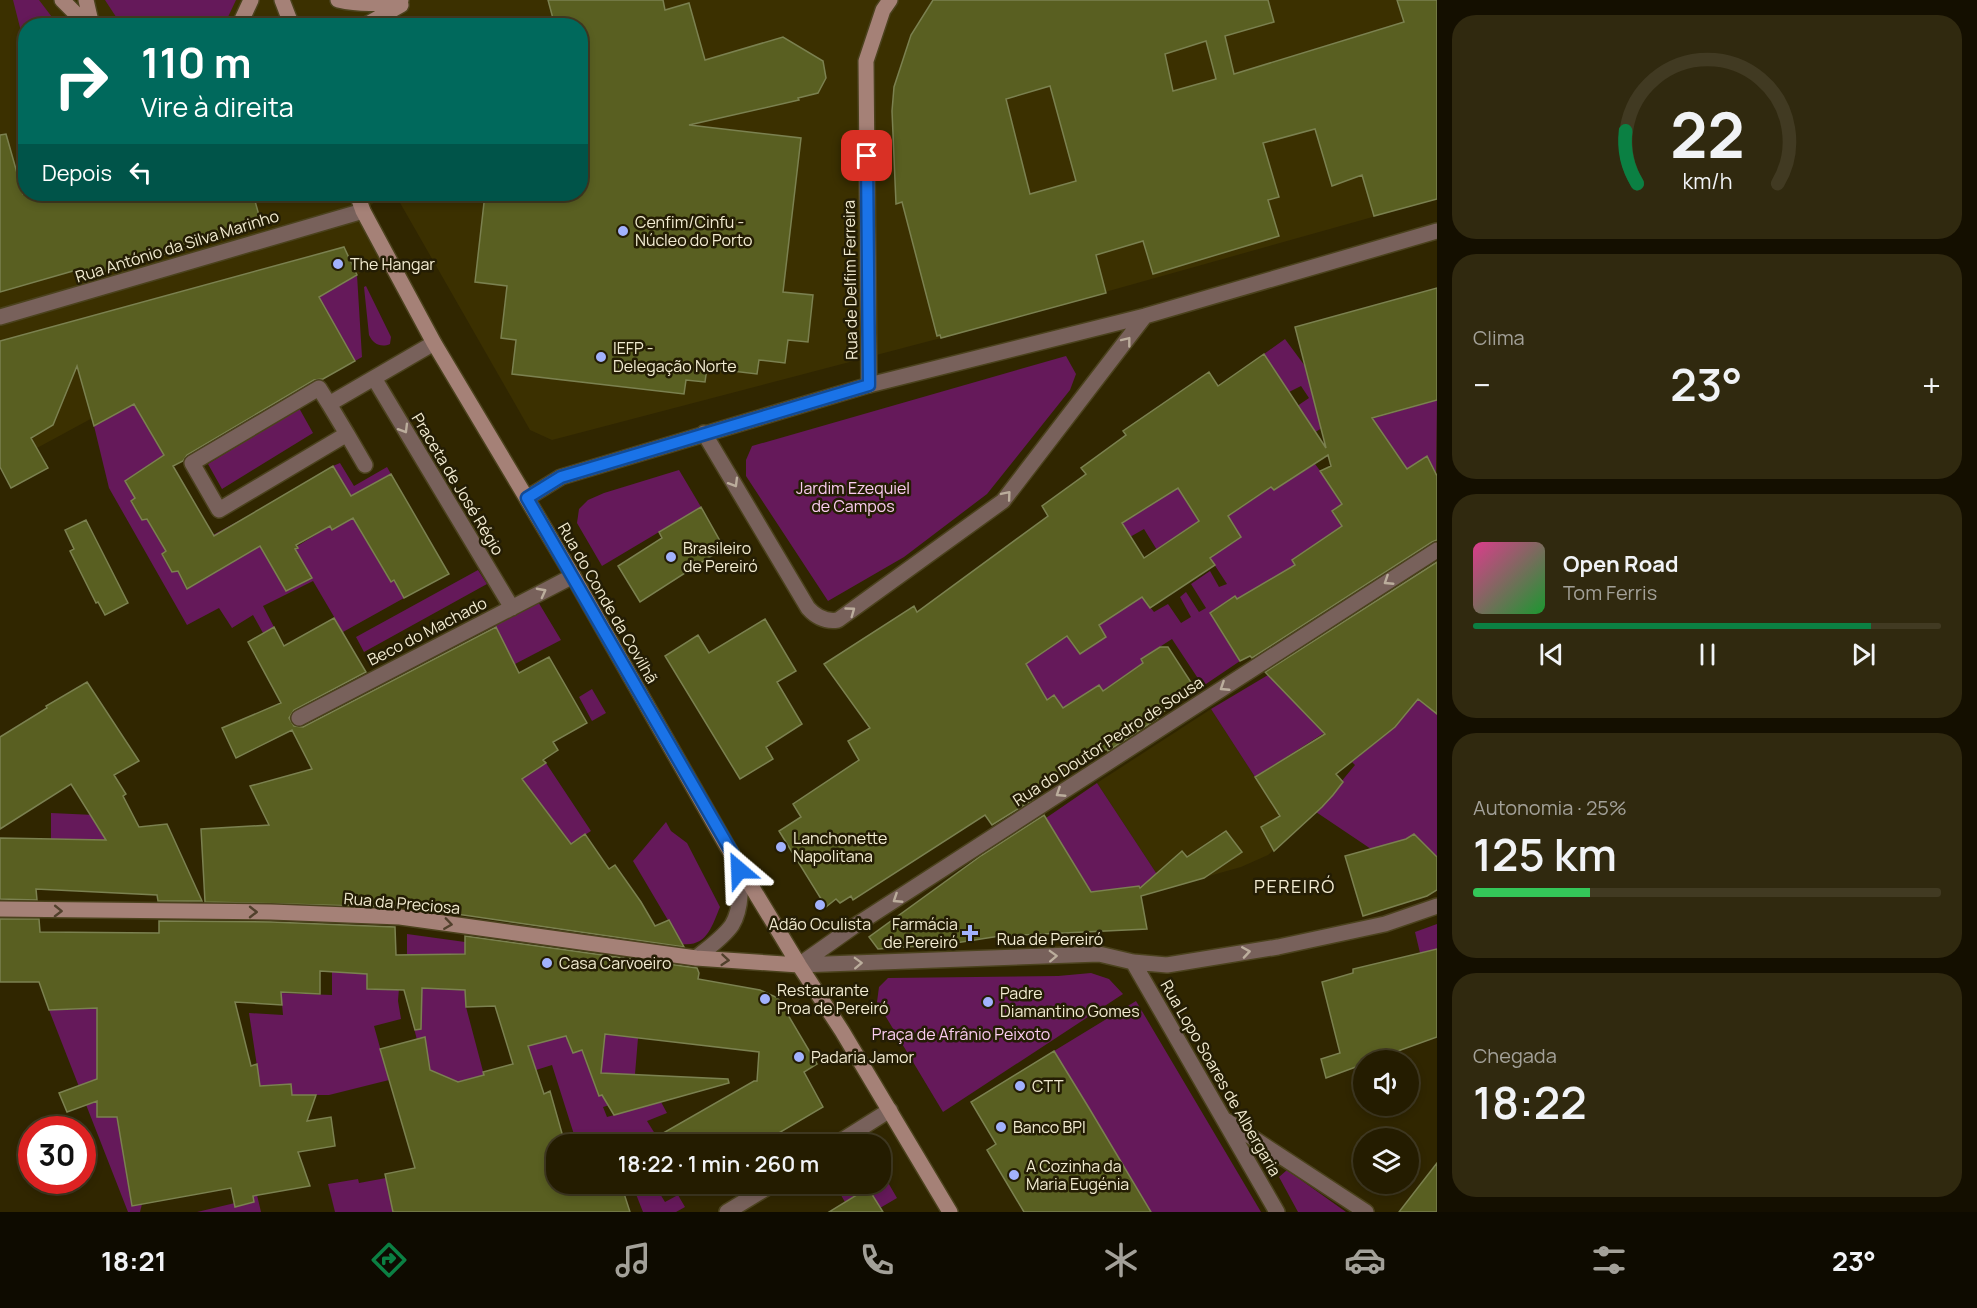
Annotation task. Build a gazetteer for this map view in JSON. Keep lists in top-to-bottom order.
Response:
{
  "streets": {
    "main road": ["Rua de Delfim Ferreira", "Rua do Conde da Covilhã", "Rua da Preciosa"],
    "street": [
      "Rua António da Silva Marinho",
      "Praceta de José Régio",
      "Beco do Machado",
      "Rua do Doutor Pedro de Sousa",
      "Rua de Pereiró",
      "Rua Lopo Soares de Albergaria"
    ]
  },
  "crossings": [
    ["Rua António da Silva Marinho", "Rua do Conde da Covilhã"],
    ["Praceta de José Régio", "Beco do Machado"],
    ["Rua do Conde da Covilhã", "Beco do Machado"],
    ["Rua do Conde da Covilhã", "Rua do Doutor Pedro de Sousa"],
    ["Rua do Conde da Covilhã", "Rua da Preciosa"],
    ["Rua do Conde da Covilhã", "Rua de Pereiró"],
    ["Rua do Doutor Pedro de Sousa", "Rua da Preciosa"],
    ["Rua do Doutor Pedro de Sousa", "Rua de Pereiró"],
    ["Rua da Preciosa", "Rua de Pereiró"],
    ["Rua de Pereiró", "Rua Lopo Soares de Albergaria"]
  ],
  "one_way": [
    "Praceta de José Régio",
    "Rua do Doutor Pedro de Sousa",
    "Rua da Preciosa",
    "Rua de Pereiró"
  ],
  "districts": ["PEREIRÓ"],
  "parks": ["Jardim Ezequiel de Campos", "Praça de Afrânio Peixoto"],
  "places": {
    "other": [
      "Cenfim/Cinfu - Núcleo do Porto",
      "The Hangar",
      "IEFP - Delegação Norte",
      "Brasileiro de Pereiró",
      "Lanchonette Napolitana",
      "Adão Oculista",
      "Casa Carvoeiro",
      "Restaurante Proa de Pereiró",
      "Padre Diamantino Gomes",
      "Padaria Jamor",
      "CTT",
      "Banco BPI",
      "A Cozinha da Maria Eugénia"
    ],
    "health": ["Farmácia de Pereiró"]
  },
  "page": {
    "turn": ["110 m", "Vire à direita"],
    "then": "Depois",
    "tile": [
      "Clima",
      ["Autonomia · 25%", "125 km"],
      ["Chegada", "18:22"]
    ],
    "heat": ["−", "23°", "+"],
    "song": ["Open Road", "Tom Ferris"],
    "limit": "30",
    "trip": "18:22 · 1 min · 260 m",
    "tabs": ["18:21", "23°"],
    "gauge": ["22", "km/h"]
  }
}
